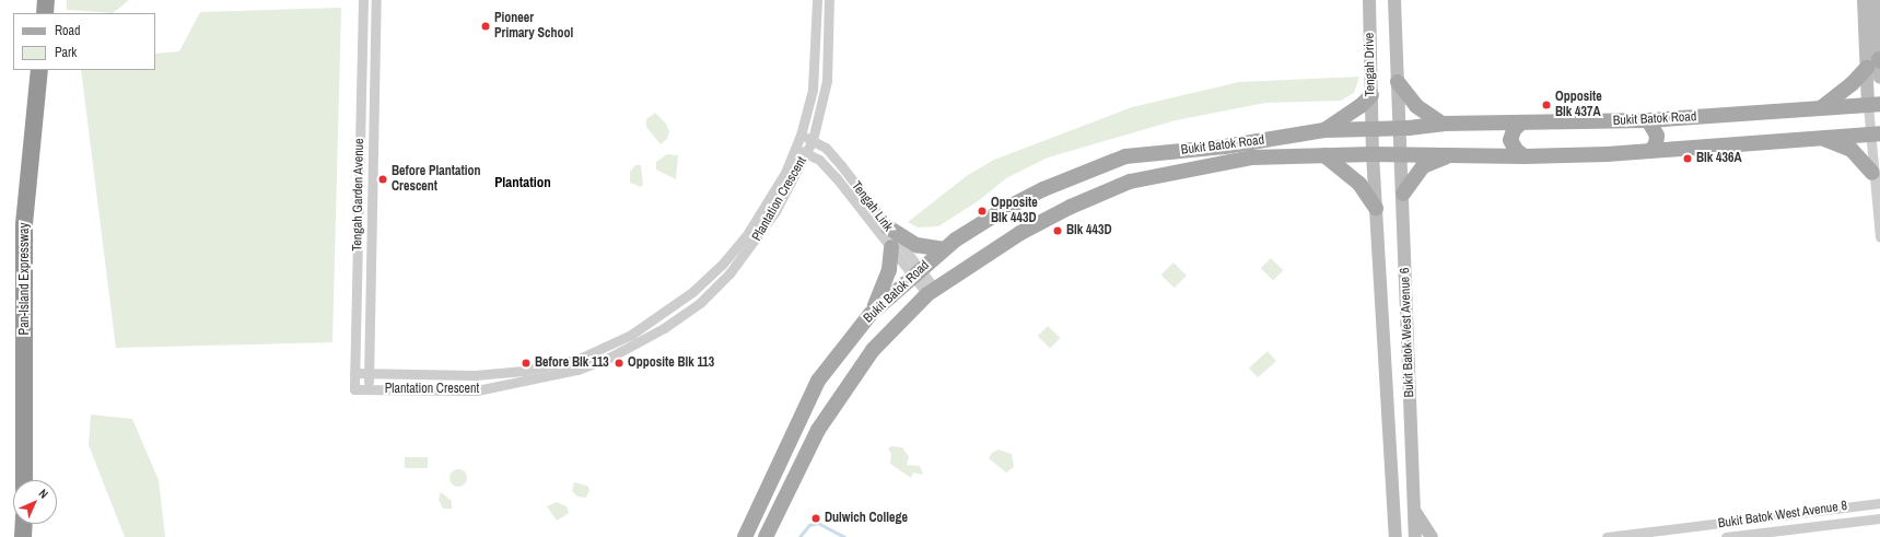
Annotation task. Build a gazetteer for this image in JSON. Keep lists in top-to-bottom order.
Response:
{
  "streets": {
    "highway": ["Pan-Island Expressway"],
    "main road": ["Bukit Batok Road"],
    "street": [
      "Tengah Drive",
      "Tengah Garden Avenue",
      "Plantation Crescent",
      "Tengah Link",
      "Bukit Batok West Avenue 6",
      "Bukit Batok West Avenue 8"
    ]
  },
  "crossings": [
    ["Tengah Drive", "Bukit Batok Road"],
    ["Tengah Drive", "Bukit Batok West Avenue 6"],
    ["Bukit Batok Road", "Tengah Link"],
    ["Bukit Batok Road", "Bukit Batok West Avenue 6"],
    ["Tengah Garden Avenue", "Plantation Crescent"],
    ["Plantation Crescent", "Tengah Link"]
  ],
  "districts": ["Plantation"],
  "places": [
    "Pioneer Primary School",
    "Opposite Blk 437A",
    "Blk 436A",
    "Before Plantation Crescent",
    "Opposite Blk 443D",
    "Blk 443D",
    "Before Blk 113",
    "Opposite Blk 113",
    "Dulwich College"
  ],
  "legend": ["Road", "Park"],
  "north": "top right"
}
